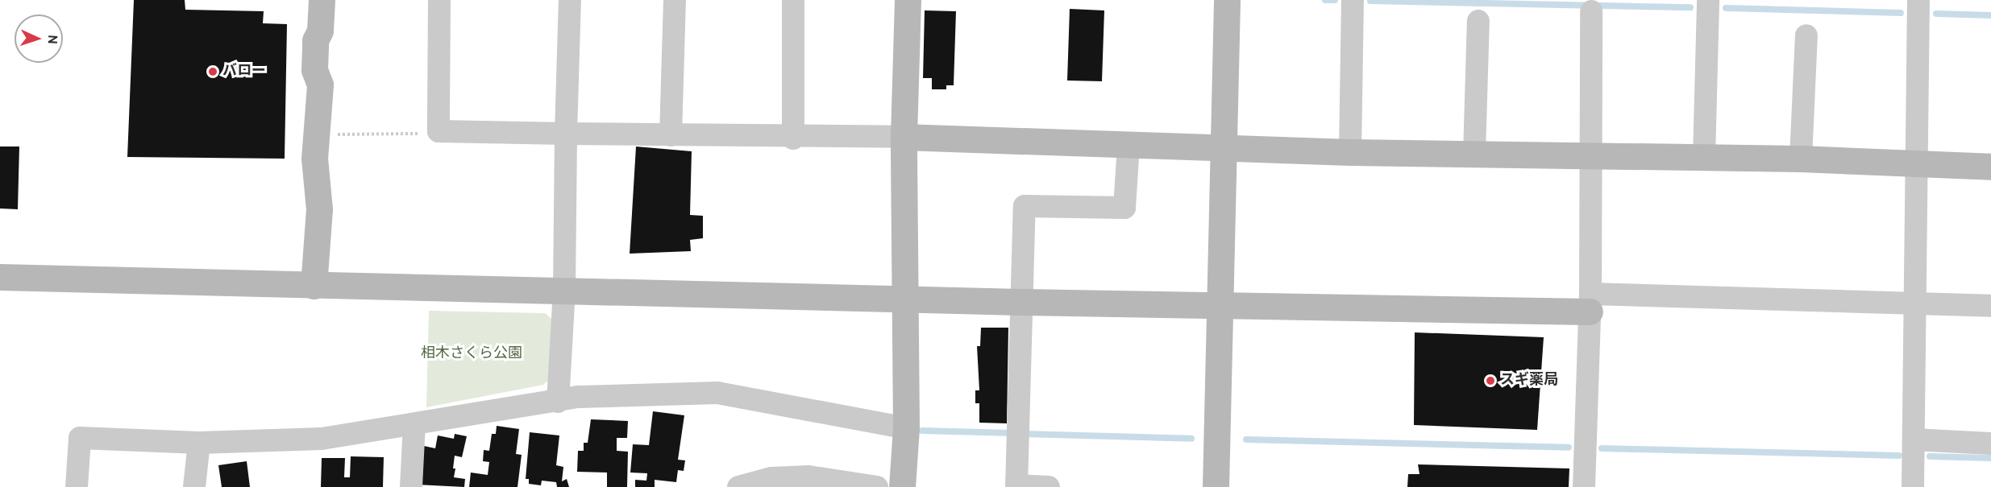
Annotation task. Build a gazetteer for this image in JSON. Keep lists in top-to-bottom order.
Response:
{
  "parks": ["相木さくら公園"],
  "places": ["バロー", "スギ薬局"],
  "north": "right"
}
